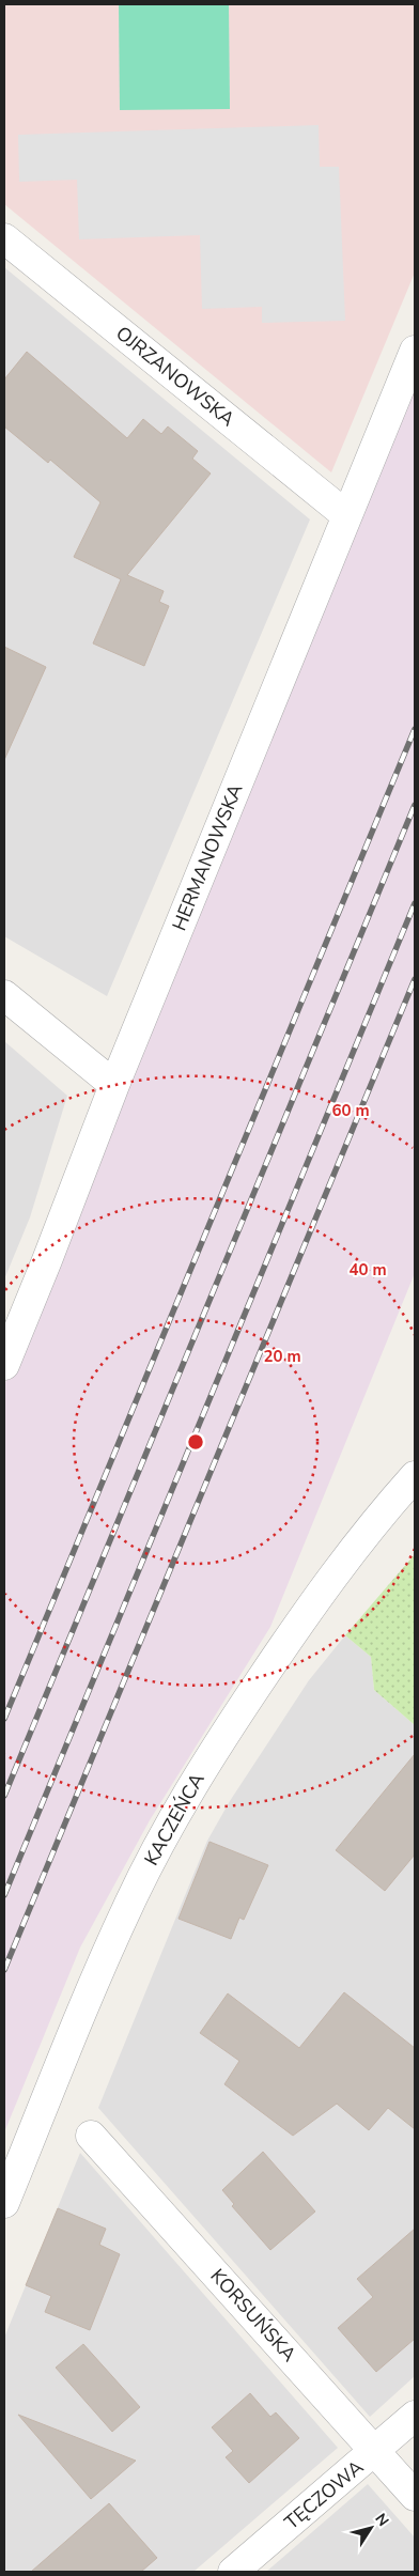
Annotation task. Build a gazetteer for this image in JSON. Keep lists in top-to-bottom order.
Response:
{
  "streets": {
    "street": [
      "OJRZANOWSKA",
      "HERMANOWSKA",
      "KACZEŃCA",
      "KORSUŃSKA",
      "TĘCZOWA"
    ]
  },
  "crossings": [
    ["OJRZANOWSKA", "HERMANOWSKA"],
    ["KORSUŃSKA", "TĘCZOWA"]
  ],
  "north": "top right",
  "rings": ["60 m", "40 m", "20 m"]
}
